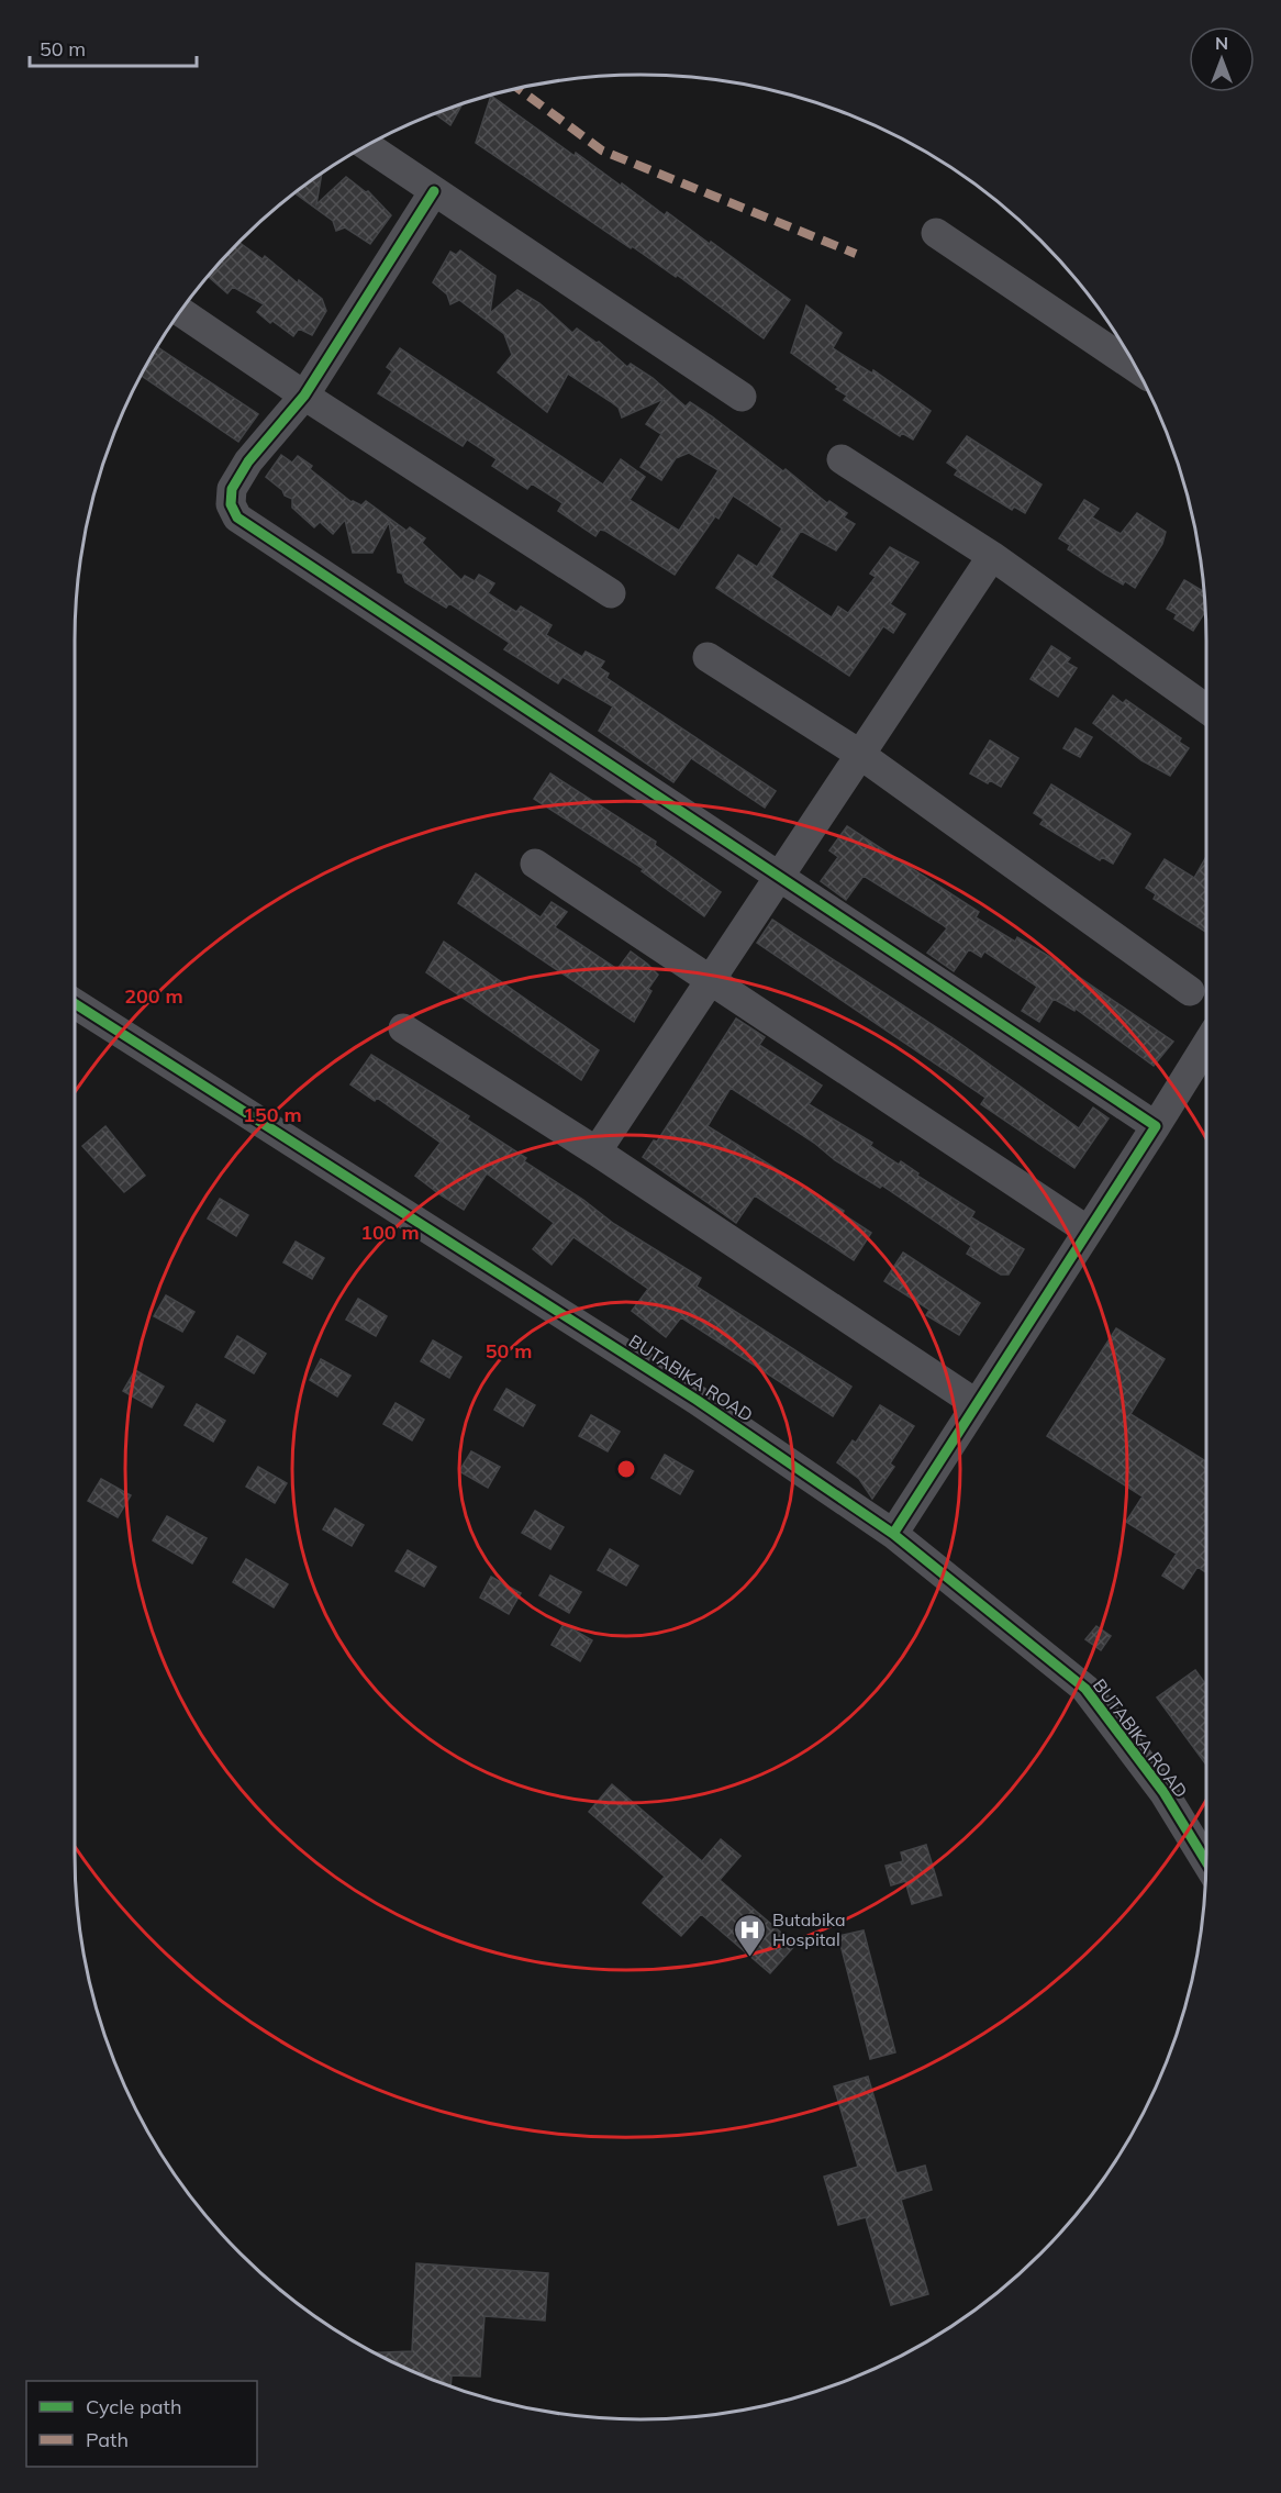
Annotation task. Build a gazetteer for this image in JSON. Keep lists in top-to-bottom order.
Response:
{
  "streets": {
    "street": ["BUTABIKA ROAD"]
  },
  "places": {
    "hospital": ["Butabika Hospital"]
  },
  "legend": ["Cycle path", "Path"],
  "scale_bar": "50 m",
  "north": "top",
  "rings": [
    "200 m",
    "150 m",
    "100 m",
    "50 m"
  ]
}
